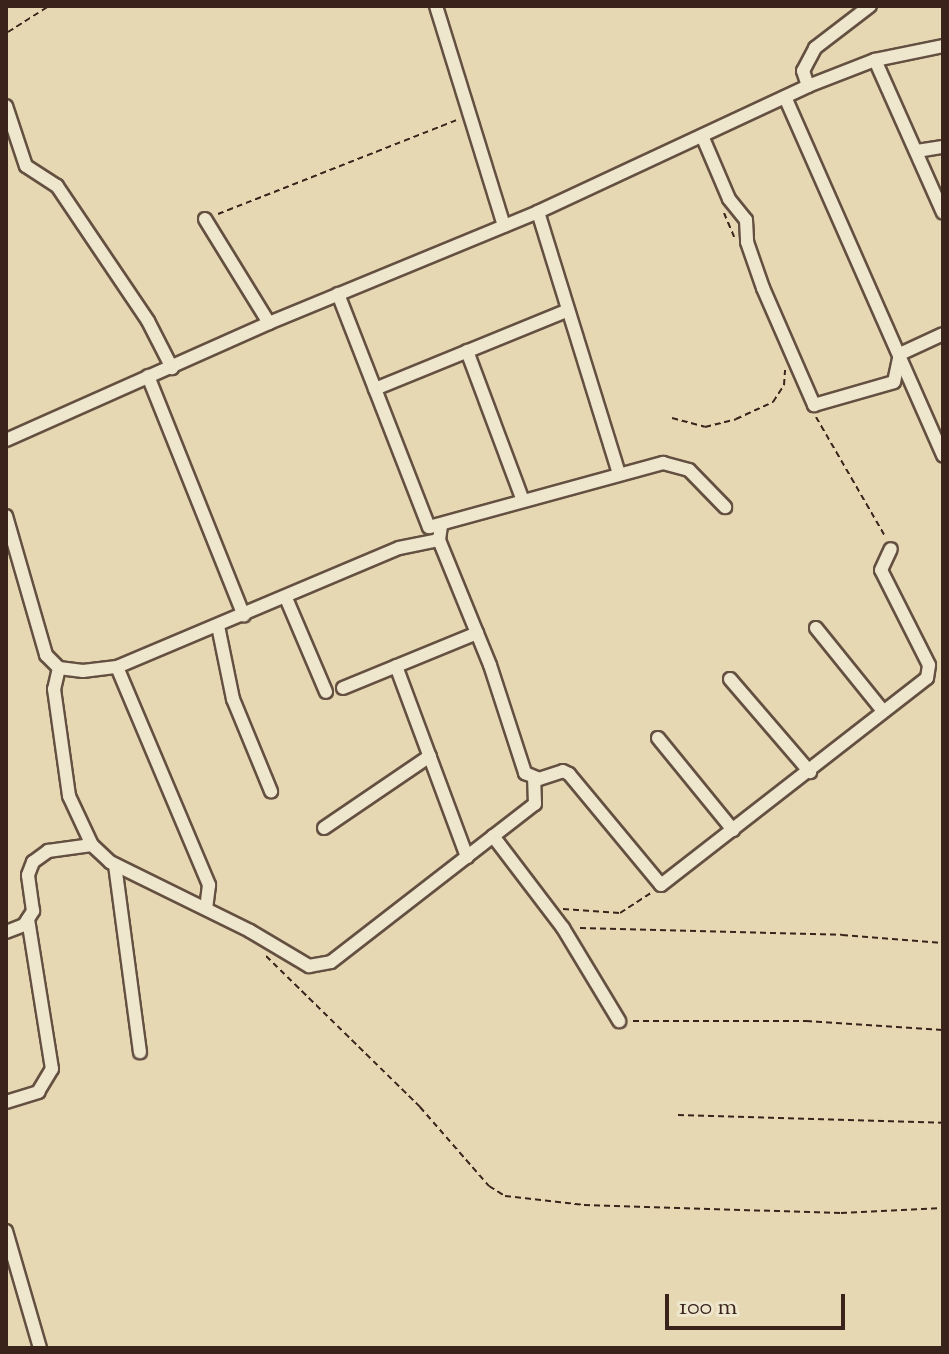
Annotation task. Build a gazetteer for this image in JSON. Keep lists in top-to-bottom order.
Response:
{
  "scale_bar": "100 m"
}
